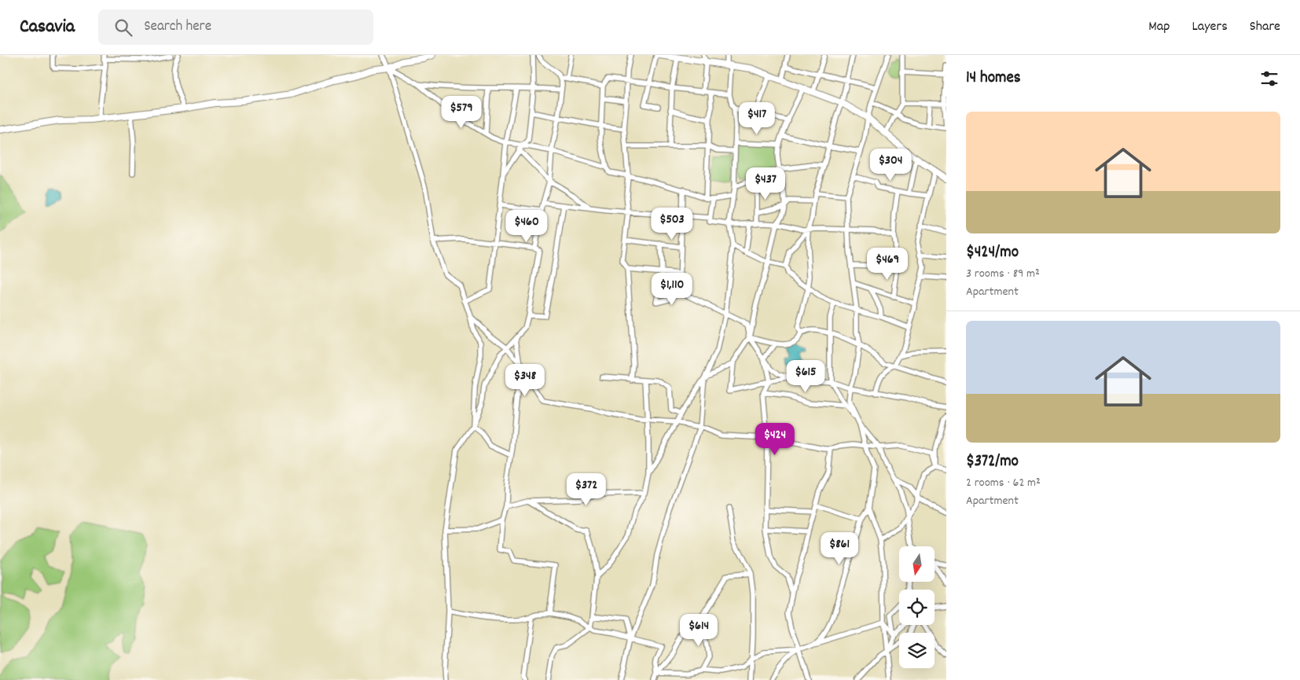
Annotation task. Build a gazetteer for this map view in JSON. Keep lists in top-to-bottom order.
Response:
{
  "north": "bottom",
  "page": {
    "header": "Casavia",
    "search": "Search here",
    "nav": ["Map", "Layers", "Share"],
    "heading": "14 homes",
    "price": [
      "$579",
      "$417",
      "$304",
      "$437",
      "$503",
      "$460",
      "$469",
      "$1,110",
      "$615",
      "$348",
      "$424",
      "$372",
      "$861",
      "$614"
    ],
    "list": [
      {
        "name": "$424/mo",
        "note": "3 rooms · 89 m² · Apartment"
      },
      {
        "name": "$372/mo",
        "note": "2 rooms · 62 m² · Apartment"
      }
    ]
  }
}
